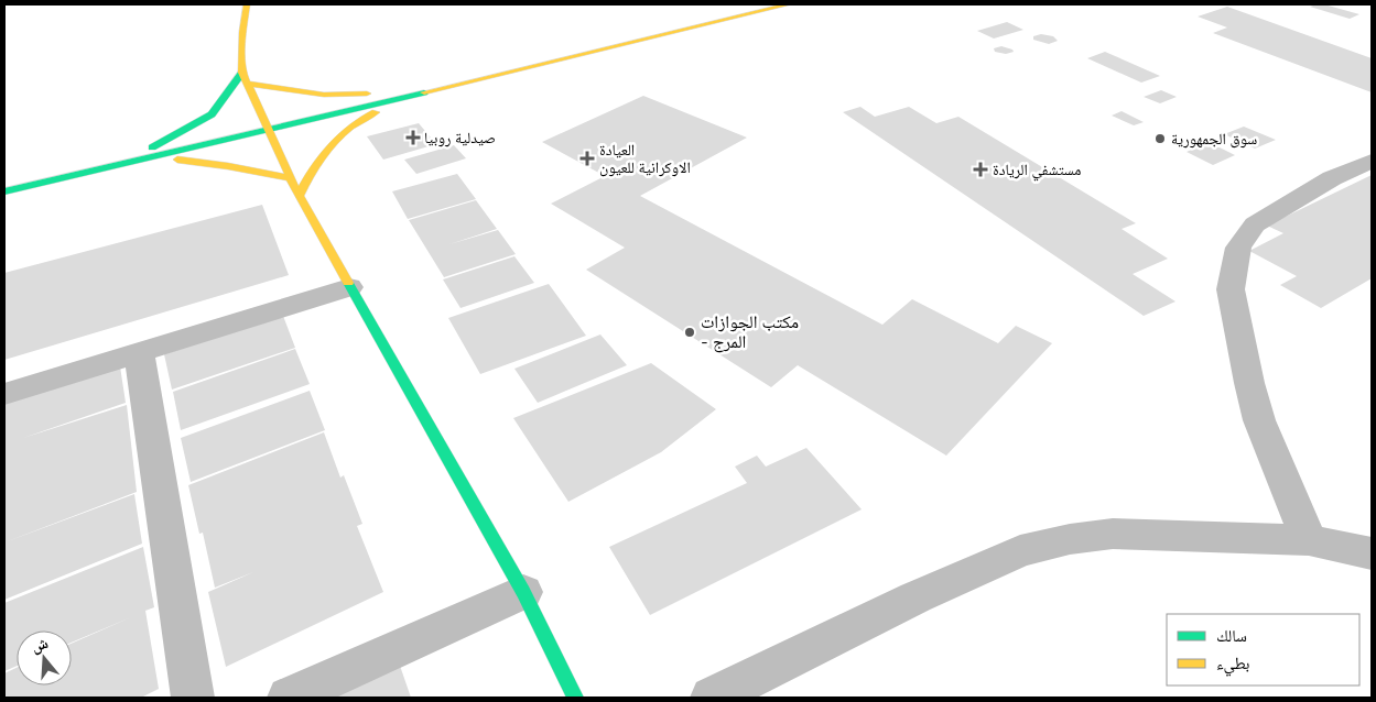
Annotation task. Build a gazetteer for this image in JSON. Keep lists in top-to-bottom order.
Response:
{
  "places": {
    "health": ["صيدلية روبيا", "العيادة الاوكرانية للعيون", "مستشفي الريادة"],
    "other": ["سوق الجمهورية", "مكتب الجوازات - المرج"]
  },
  "legend": ["سالك", "بطيء"],
  "north": "top"
}
